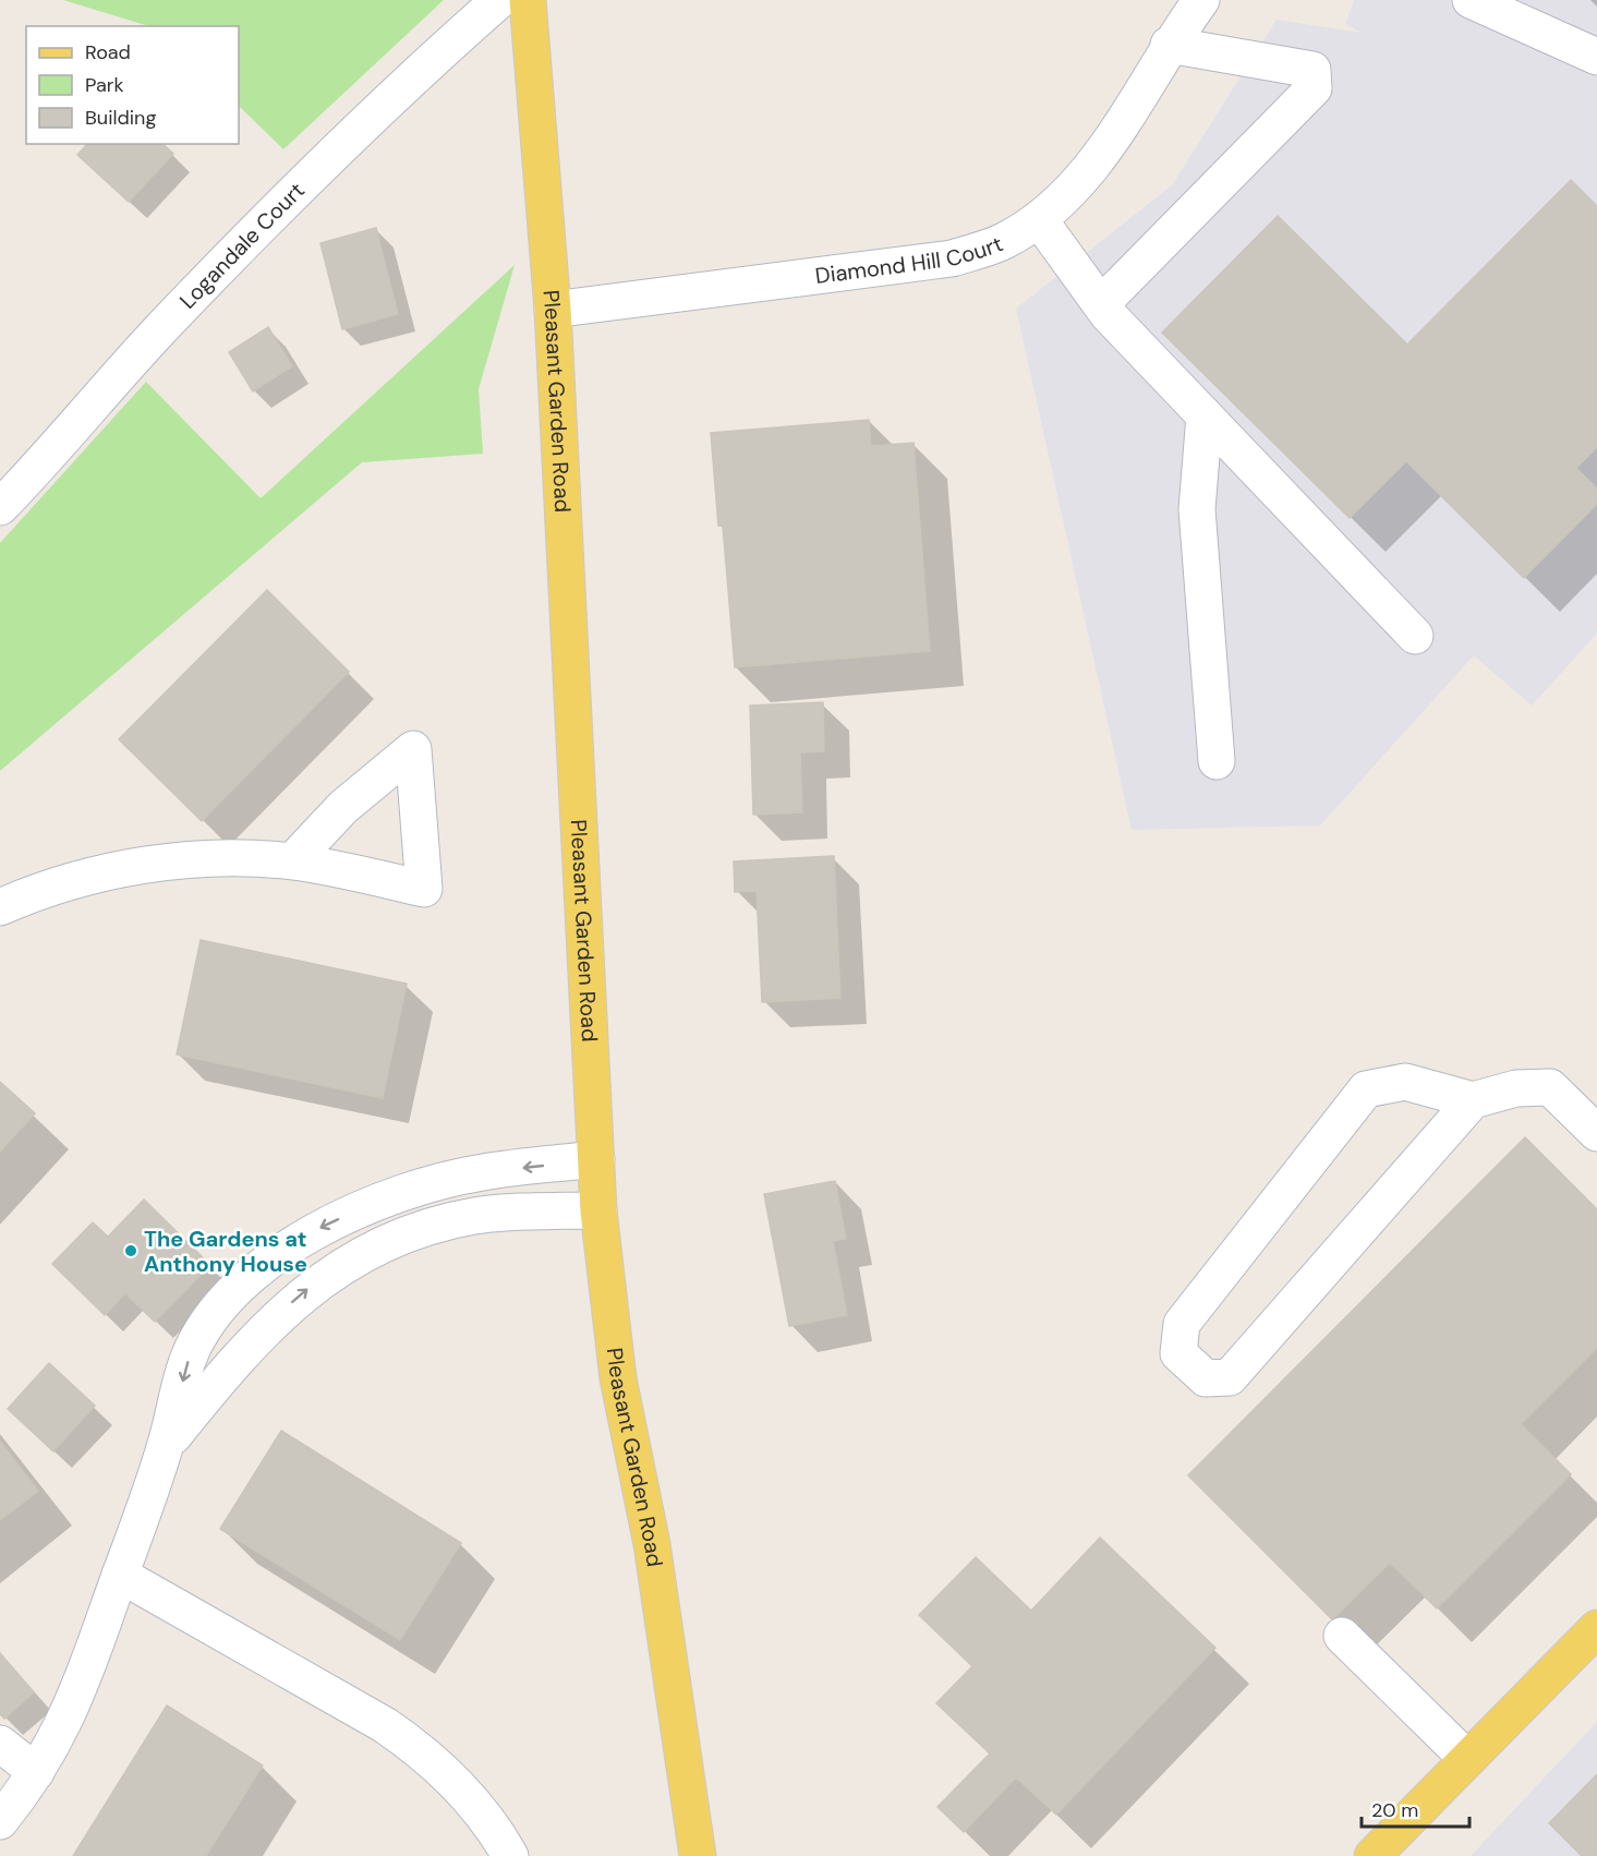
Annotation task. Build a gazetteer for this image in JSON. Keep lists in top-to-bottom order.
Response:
{
  "streets": {
    "main road": ["Pleasant Garden Road"],
    "street": ["Logandale Court", "Diamond Hill Court"]
  },
  "crossings": [
    ["Diamond Hill Court", "Pleasant Garden Road"]
  ],
  "places": ["The Gardens at Anthony House"],
  "legend": ["Road", "Park", "Building"],
  "scale_bar": "20 m"
}
